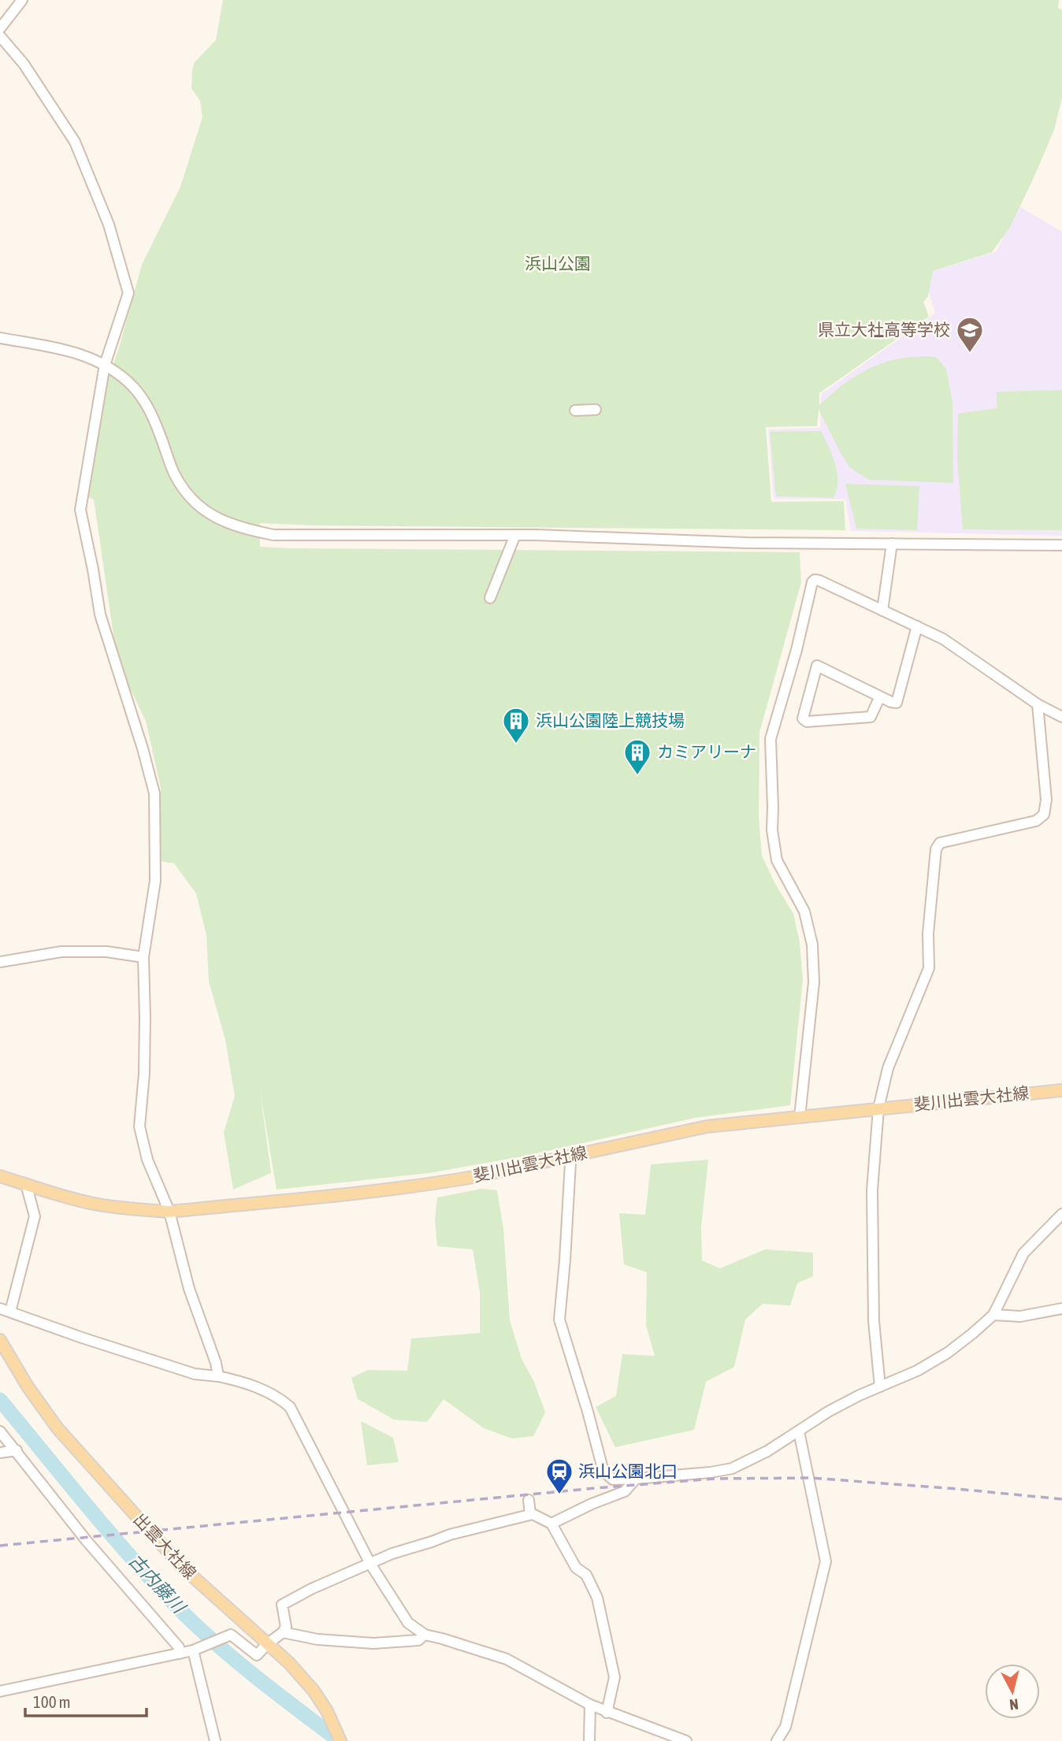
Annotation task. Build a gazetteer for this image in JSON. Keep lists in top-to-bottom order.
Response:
{
  "streets": {
    "main road": ["斐川出雲大社線", "出雲大社線"]
  },
  "water": ["古内藤川"],
  "parks": ["浜山公園"],
  "places": {
    "school or university": ["県立大社高等学校"],
    "building": ["浜山公園陸上競技場", "カミアリーナ"],
    "station": ["浜山公園北口"]
  },
  "scale_bar": "100 m",
  "north": "bottom"
}
